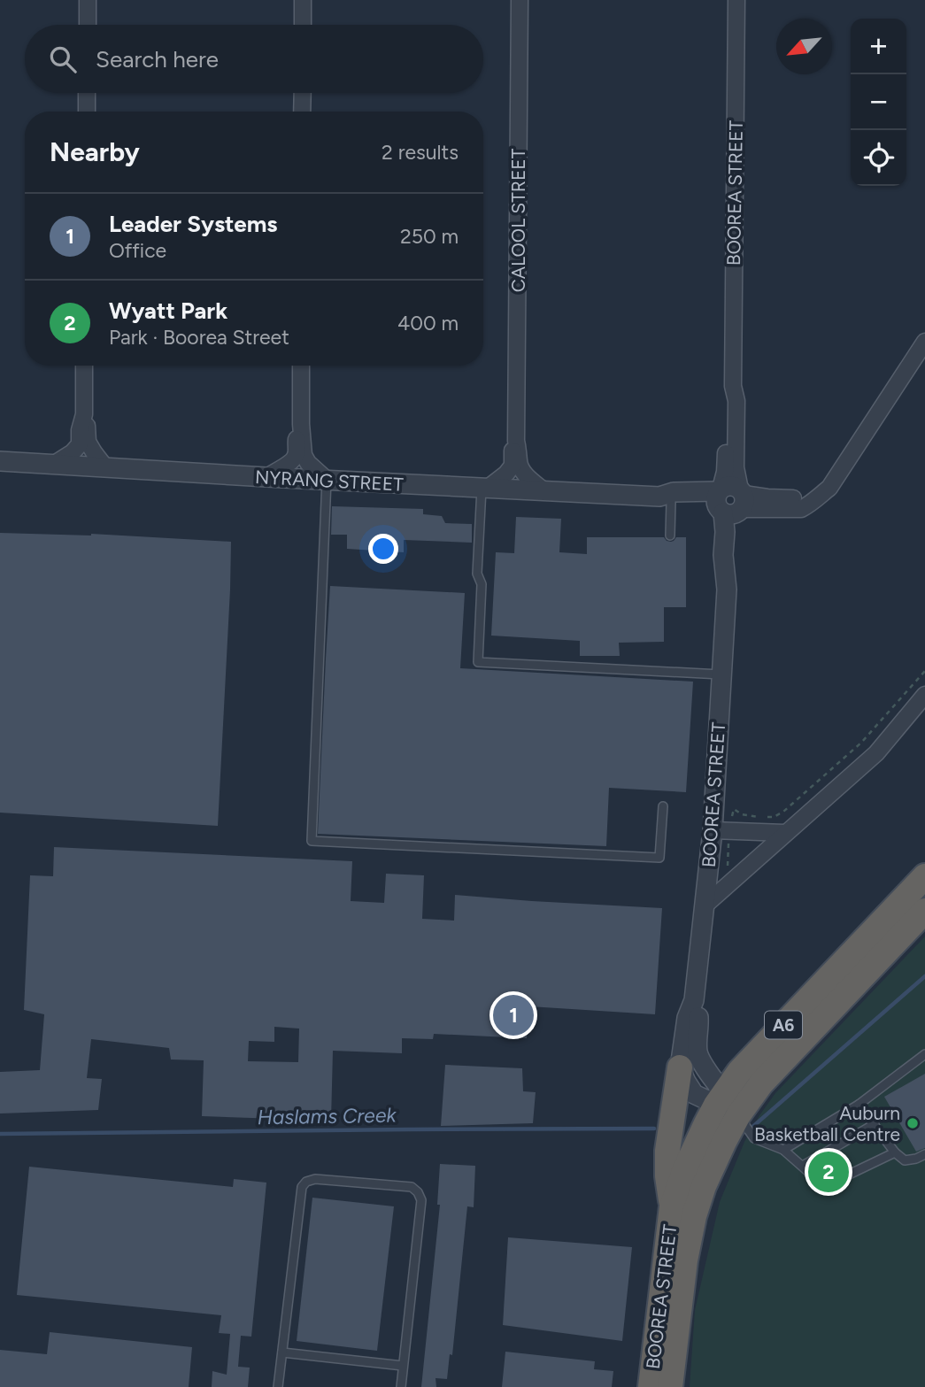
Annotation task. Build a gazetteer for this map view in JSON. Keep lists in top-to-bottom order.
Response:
{
  "streets": {
    "highway": ["BOOREA STREET", "A6"],
    "street": ["CALOOL STREET", "NYRANG STREET"]
  },
  "crossings": [
    ["BOOREA STREET", "NYRANG STREET"],
    ["BOOREA STREET", "A6"],
    ["CALOOL STREET", "NYRANG STREET"]
  ],
  "water": ["Haslams Creek"],
  "places": ["Auburn Basketball Centre"],
  "north": "bottom left",
  "page": {
    "map_buttons": ["+", "−"],
    "search": "Search here",
    "heading": ["Nearby", "2 results"],
    "list": [
      {
        "mark": "1",
        "name": "Leader Systems",
        "note": "Office",
        "value": "250 m"
      },
      {
        "mark": "2",
        "name": "Wyatt Park",
        "note": "Park · Boorea Street",
        "value": "400 m"
      }
    ],
    "pins": ["1", "2"]
  }
}
